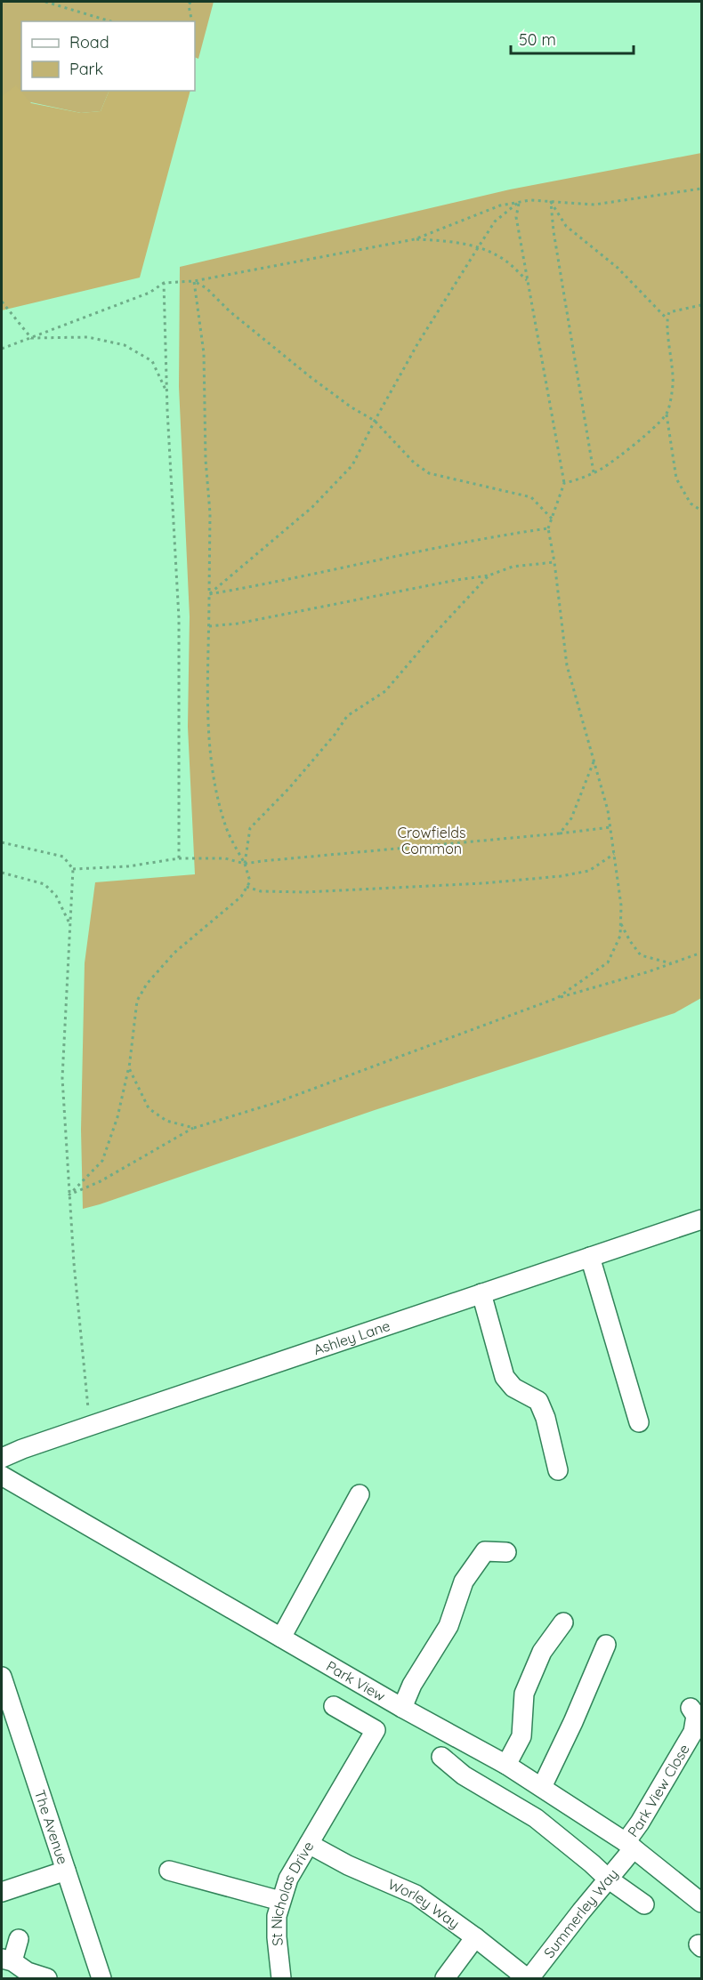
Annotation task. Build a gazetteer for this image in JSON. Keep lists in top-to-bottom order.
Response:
{
  "streets": {
    "street": [
      "Ashley Lane",
      "Park View",
      "Park View Close",
      "The Avenue",
      "St Nicholas Drive",
      "Worley Way",
      "Summerley Way"
    ]
  },
  "crossings": [
    ["Park View", "Park View Close"],
    ["Park View", "Summerley Way"],
    ["Park View Close", "Summerley Way"],
    ["St Nicholas Drive", "Worley Way"],
    ["Worley Way", "Summerley Way"]
  ],
  "parks": ["Crowfields Common"],
  "legend": ["Road", "Park"],
  "scale_bar": "50 m"
}
